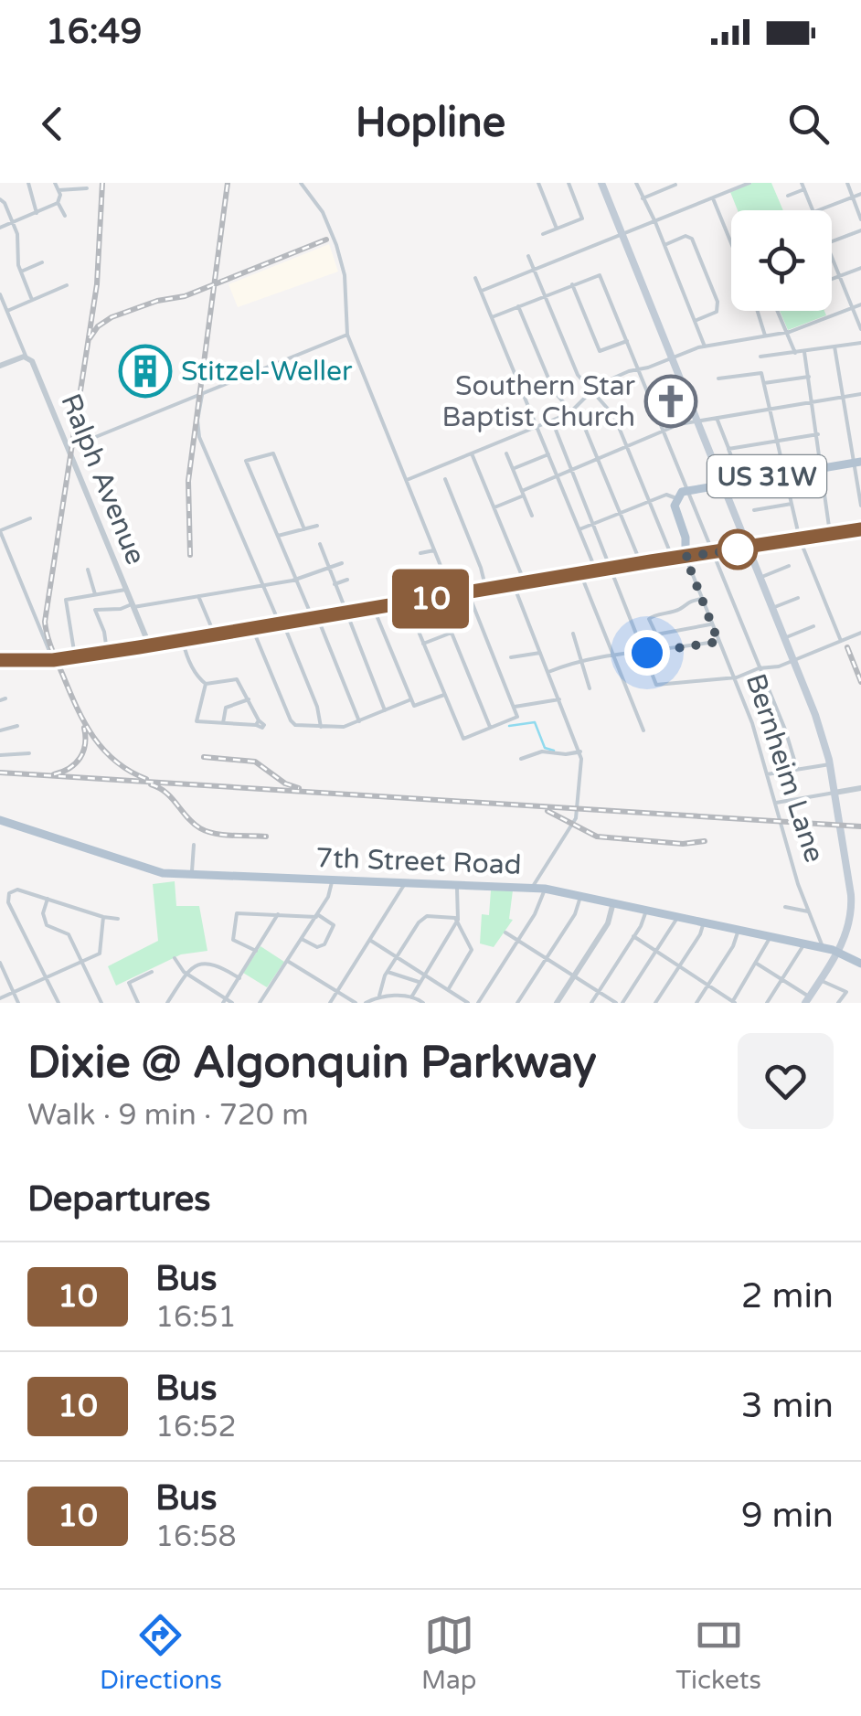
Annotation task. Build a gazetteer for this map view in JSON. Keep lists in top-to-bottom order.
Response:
{
  "streets": {
    "main road": ["US 31W", "Bernheim Lane", "7th Street Road"],
    "street": ["Ralph Avenue"]
  },
  "crossings": [
    ["US 31W", "Bernheim Lane"],
    ["Bernheim Lane", "7th Street Road"]
  ],
  "places": {
    "building": ["Stitzel-Weller"],
    "church": ["Southern Star Baptist Church"]
  },
  "lines": ["bus line 10"],
  "page": {
    "status": "16:49",
    "header": "Hopline",
    "on_map": "10",
    "heading": [
      ["Dixie @ Algonquin Parkway", "Walk · 9 min · 720 m"],
      "Departures"
    ],
    "list": [
      {
        "mark": "10",
        "name": "Bus",
        "note": "16:51",
        "value": "2 min"
      },
      {
        "mark": "10",
        "name": "Bus",
        "note": "16:52",
        "value": "3 min"
      },
      {
        "mark": "10",
        "name": "Bus",
        "note": "16:58",
        "value": "9 min"
      }
    ],
    "tabs": ["Directions", "Map", "Tickets"]
  }
}
